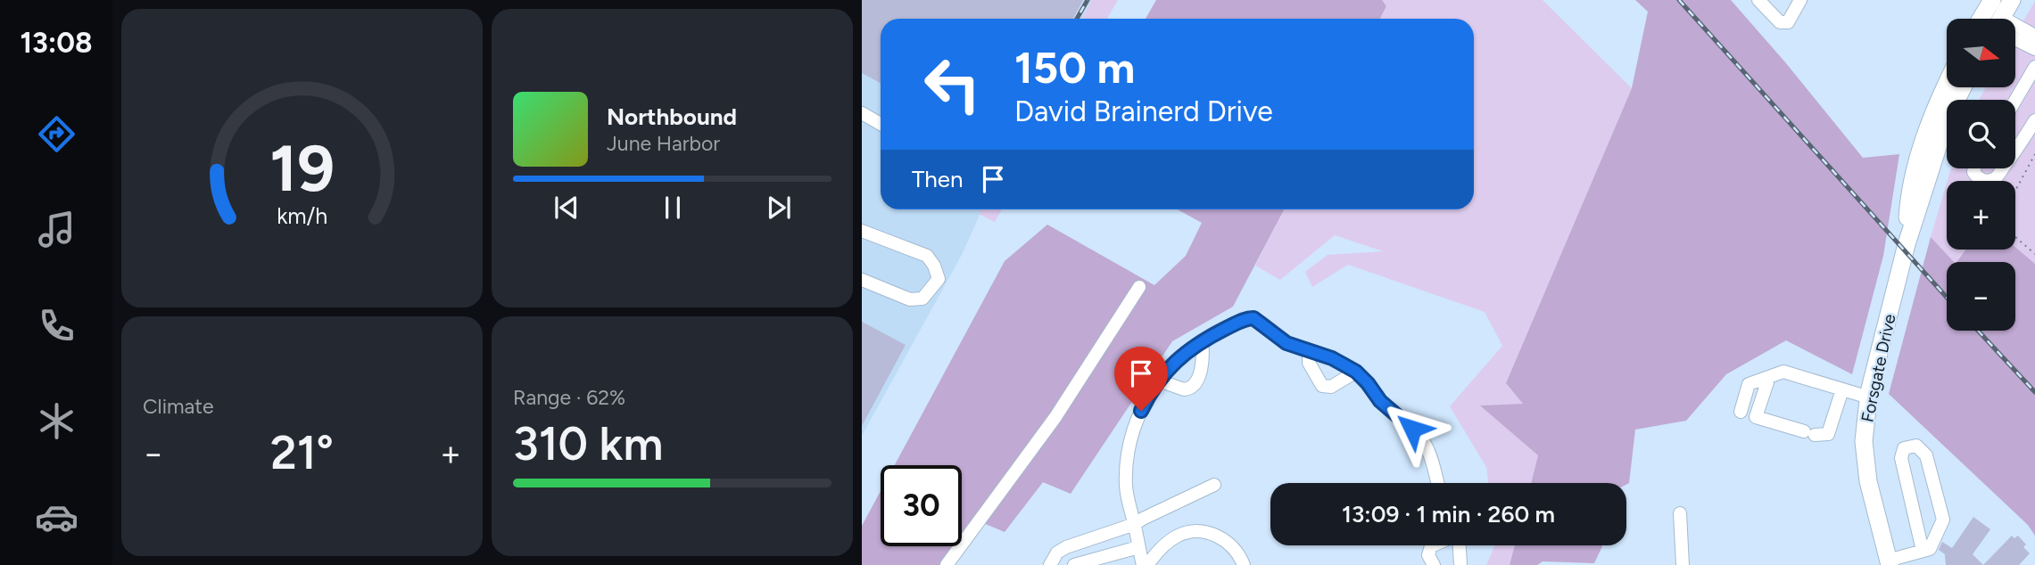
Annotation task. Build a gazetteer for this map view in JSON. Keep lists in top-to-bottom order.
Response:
{
  "streets": {
    "main road": ["Forsgate Drive"]
  },
  "north": "right",
  "page": {
    "tabs": "13:08",
    "map_buttons": ["+", "−"],
    "turn": ["150 m", "David Brainerd Drive"],
    "song": ["Northbound", "June Harbor"],
    "then": "Then",
    "tile": [
      "Climate",
      ["Range · 62%", "310 km"]
    ],
    "heat": ["−", "21°", "+"],
    "limit": "30",
    "trip": "13:09 · 1 min · 260 m",
    "gauge": ["19", "km/h"]
  }
}
